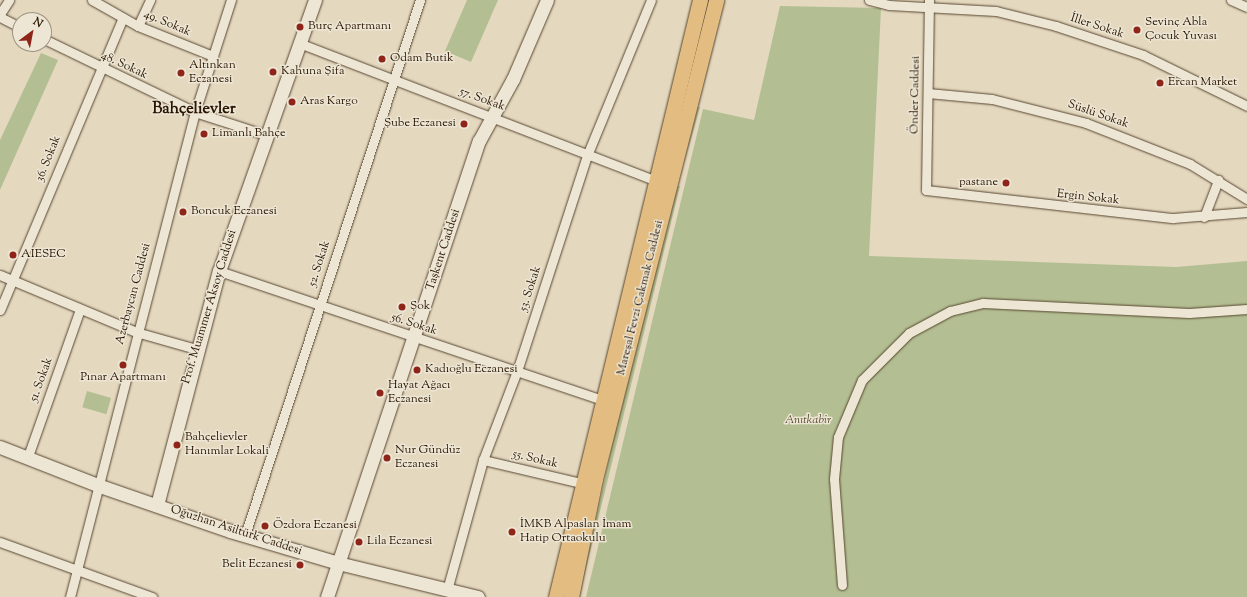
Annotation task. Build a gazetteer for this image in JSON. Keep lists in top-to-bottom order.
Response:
{
  "streets": {
    "main road": ["Mareşal Fevzi Çakmak Caddesi"],
    "street": [
      "49. Sokak",
      "İller Sokak",
      "48. Sokak",
      "Önder Caddesi",
      "57. Sokak",
      "Süslü Sokak",
      "36. Sokak",
      "Ergin Sokak",
      "Taşkent Caddesi",
      "52. Sokak",
      "53. Sokak",
      "Azerbaycan Caddesi",
      "Prof. Muammer Aksoy Caddesi",
      "56. Sokak",
      "51. Sokak",
      "55. Sokak",
      "Oğuzhan Asiltürk Caddesi"
    ]
  },
  "crossings": [
    ["49. Sokak", "36. Sokak"],
    ["49. Sokak", "Azerbaycan Caddesi"],
    ["İller Sokak", "Önder Caddesi"],
    ["48. Sokak", "36. Sokak"],
    ["48. Sokak", "Azerbaycan Caddesi"],
    ["48. Sokak", "Prof. Muammer Aksoy Caddesi"],
    ["Önder Caddesi", "Süslü Sokak"],
    ["Önder Caddesi", "Ergin Sokak"],
    ["57. Sokak", "Taşkent Caddesi"],
    ["57. Sokak", "52. Sokak"],
    ["57. Sokak", "53. Sokak"],
    ["57. Sokak", "Mareşal Fevzi Çakmak Caddesi"],
    ["57. Sokak", "Prof. Muammer Aksoy Caddesi"],
    ["Taşkent Caddesi", "56. Sokak"],
    ["Taşkent Caddesi", "Oğuzhan Asiltürk Caddesi"],
    ["52. Sokak", "56. Sokak"],
    ["52. Sokak", "Oğuzhan Asiltürk Caddesi"],
    ["53. Sokak", "56. Sokak"],
    ["53. Sokak", "55. Sokak"],
    ["53. Sokak", "Oğuzhan Asiltürk Caddesi"],
    ["Azerbaycan Caddesi", "Oğuzhan Asiltürk Caddesi"],
    ["Mareşal Fevzi Çakmak Caddesi", "56. Sokak"],
    ["Mareşal Fevzi Çakmak Caddesi", "55. Sokak"],
    ["Prof. Muammer Aksoy Caddesi", "56. Sokak"],
    ["Prof. Muammer Aksoy Caddesi", "Oğuzhan Asiltürk Caddesi"],
    ["51. Sokak", "Oğuzhan Asiltürk Caddesi"]
  ],
  "districts": ["Bahçelievler"],
  "parks": ["Anıtkabir"],
  "places": [
    "Burç Apartmanı",
    "Sevinç Abla Çocuk Yuvası",
    "Odam Butik",
    "Kahuna Şifa",
    "Altınkan Eczanesi",
    "Ercan Market",
    "Aras Kargo",
    "Şube Eczanesi",
    "Limanlı Bahçe",
    "pastane",
    "Boncuk Eczanesi",
    "AIESEC",
    "Şok",
    "Pınar Apartmanı",
    "Kadıoğlu Eczanesi",
    "Hayat Ağacı Eczanesi",
    "Bahçelievler Hanımlar Lokali",
    "Nur Gündüz Eczanesi",
    "Özdora Eczanesi",
    "İMKB Alpaslan İmam Hatip Ortaokulu",
    "Lila Eczanesi",
    "Belit Eczanesi"
  ],
  "north": "top right"
}
